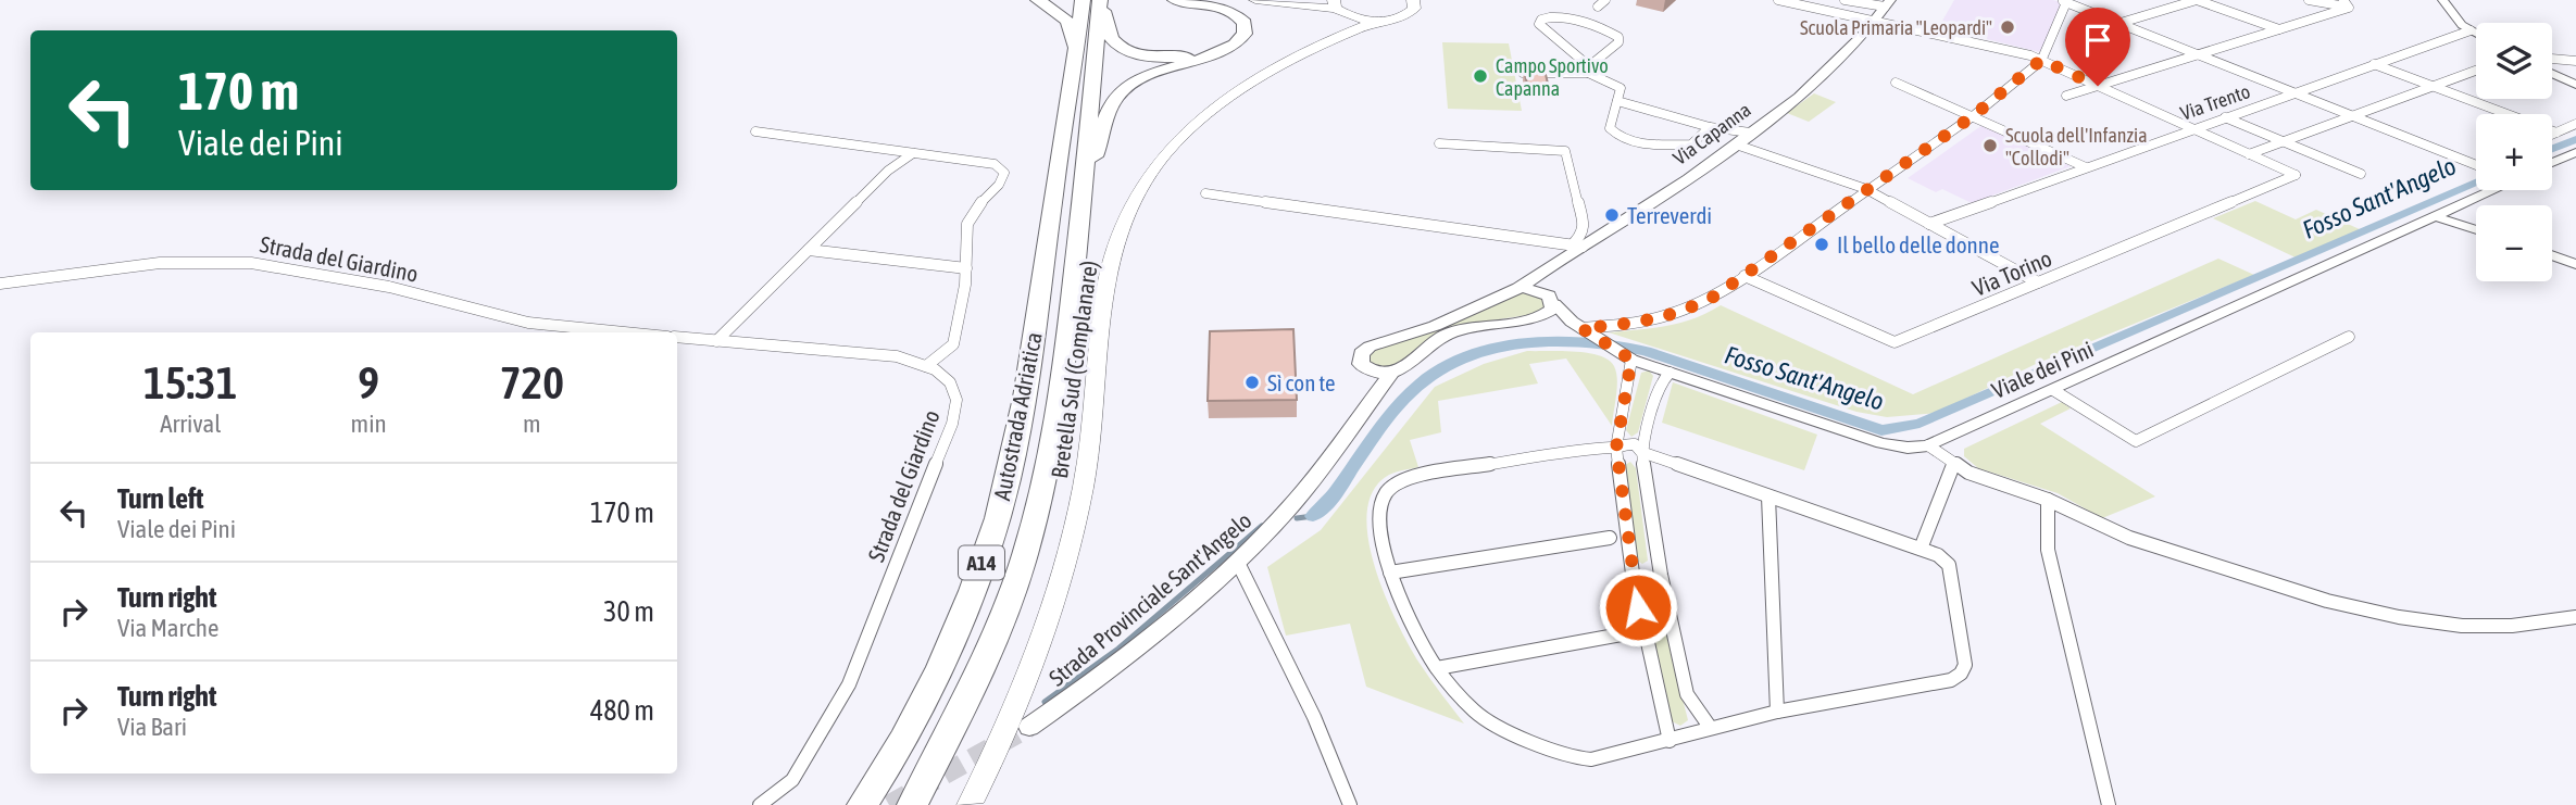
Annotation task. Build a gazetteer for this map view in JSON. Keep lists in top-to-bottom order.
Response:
{
  "streets": {
    "highway": ["Autostrada Adriatica", "A14"],
    "main road": ["Via Capanna", "Bretella Sud (Complanare)", "Strada Provinciale Sant'Angelo"],
    "street": [
      "Via Trento",
      "Strada del Giardino",
      "Via Torino",
      "Viale dei Pini"
    ]
  },
  "crossings": [
    ["Viale dei Pini", "Strada Provinciale Sant'Angelo"]
  ],
  "water": ["Fosso Sant'Angelo"],
  "places": [
    "Scuola Primaria \"Leopardi\"",
    "Campo Sportivo Capanna",
    "Scuola dell'Infanzia \"Collodi\"",
    "Terreverdi",
    "Il bello delle donne",
    "Sì con te"
  ],
  "page": {
    "map_buttons": ["+", "−"],
    "turn": ["170 m", "Viale dei Pini"],
    "eta": [
      "15:31",
      "Arrival",
      "9",
      "min",
      "720",
      "m"
    ],
    "list": [
      {
        "name": "Turn left",
        "note": "Viale dei Pini",
        "value": "170 m"
      },
      {
        "name": "Turn right",
        "note": "Via Marche",
        "value": "30 m"
      },
      {
        "name": "Turn right",
        "note": "Via Bari",
        "value": "480 m"
      }
    ]
  }
}
